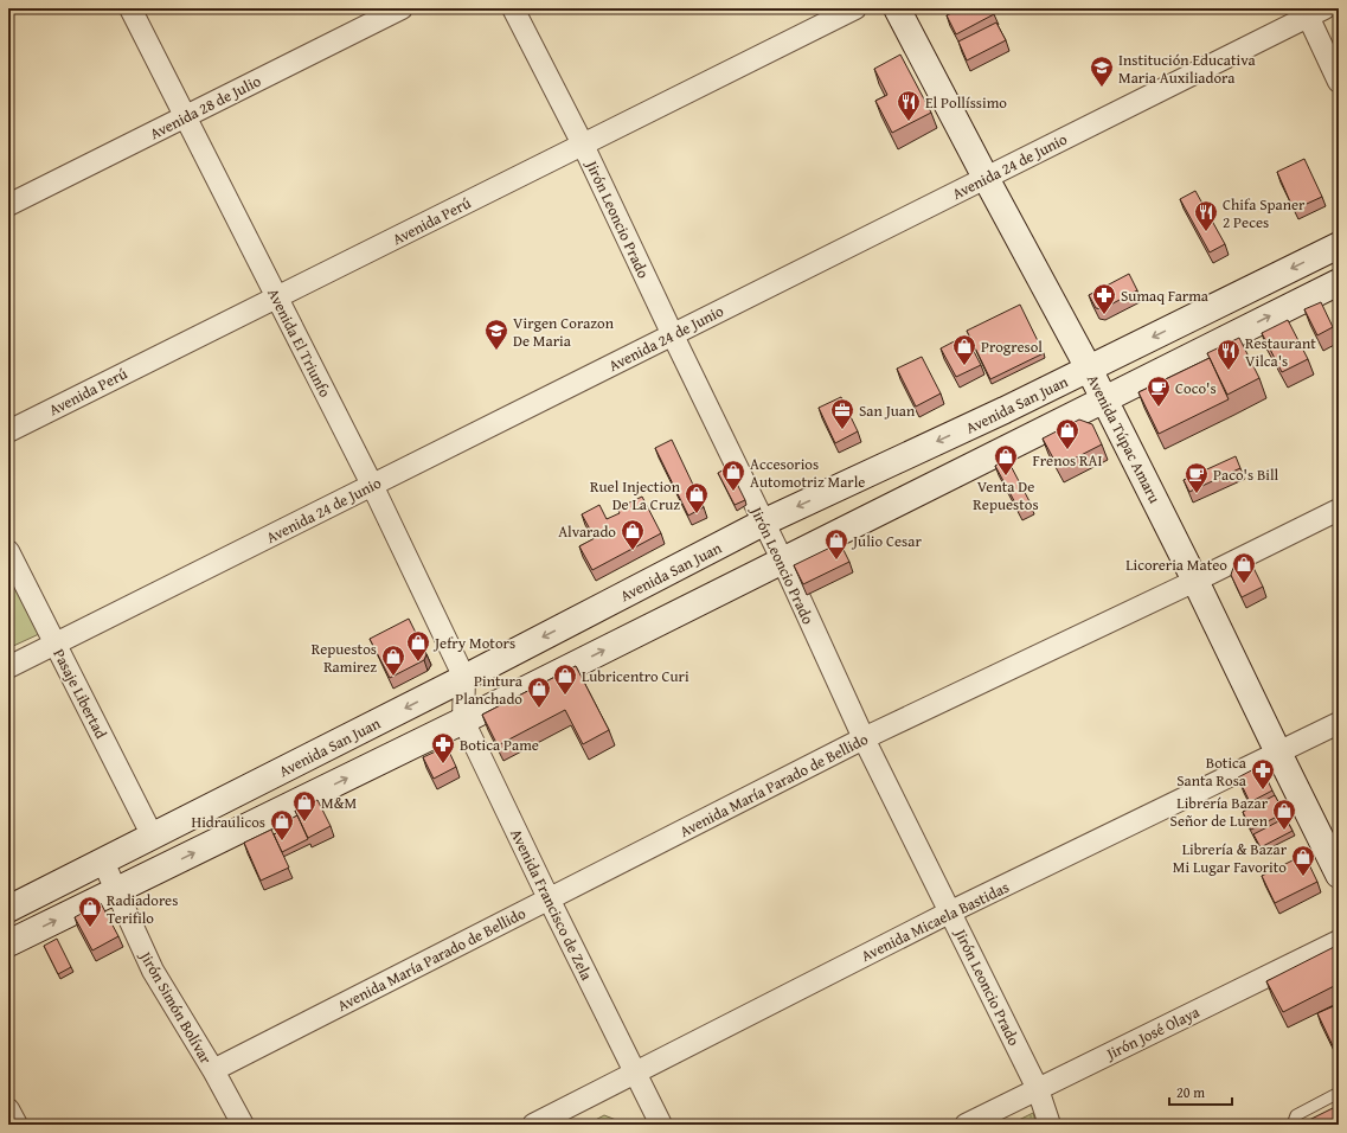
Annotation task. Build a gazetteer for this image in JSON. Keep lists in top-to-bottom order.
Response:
{
  "streets": {
    "main road": ["Avenida San Juan", "Avenida Túpac Amaru"],
    "street": [
      "Avenida 28 de Julio",
      "Avenida 24 de Junio",
      "Jirón Leoncio Prado",
      "Avenida Perú",
      "Avenida El Triunfo",
      "Pasaje Libertad",
      "Avenida María Parado de Bellido",
      "Avenida Francisco de Zela",
      "Avenida Micaela Bastidas",
      "Jirón Simón Bolívar",
      "Jirón José Olaya"
    ]
  },
  "crossings": [
    ["Avenida 28 de Julio", "Avenida El Triunfo"],
    ["Avenida 24 de Junio", "Jirón Leoncio Prado"],
    ["Avenida 24 de Junio", "Avenida El Triunfo"],
    ["Avenida 24 de Junio", "Avenida Túpac Amaru"],
    ["Avenida 24 de Junio", "Pasaje Libertad"],
    ["Jirón Leoncio Prado", "Avenida Perú"],
    ["Jirón Leoncio Prado", "Avenida San Juan"],
    ["Jirón Leoncio Prado", "Avenida María Parado de Bellido"],
    ["Jirón Leoncio Prado", "Avenida Micaela Bastidas"],
    ["Jirón Leoncio Prado", "Jirón José Olaya"],
    ["Avenida Perú", "Avenida El Triunfo"],
    ["Avenida El Triunfo", "Avenida San Juan"],
    ["Avenida El Triunfo", "Avenida Francisco de Zela"],
    ["Avenida San Juan", "Avenida Túpac Amaru"],
    ["Avenida San Juan", "Pasaje Libertad"],
    ["Avenida San Juan", "Avenida Francisco de Zela"],
    ["Avenida San Juan", "Jirón Simón Bolívar"],
    ["Avenida Túpac Amaru", "Avenida María Parado de Bellido"],
    ["Avenida Túpac Amaru", "Avenida Micaela Bastidas"],
    ["Avenida María Parado de Bellido", "Avenida Francisco de Zela"],
    ["Avenida María Parado de Bellido", "Jirón Simón Bolívar"],
    ["Avenida Francisco de Zela", "Avenida Micaela Bastidas"]
  ],
  "places": {
    "school or university": ["Institución Educativa Maria Auxiliadora", "Virgen Corazon De Maria"],
    "restaurant": ["El Pollíssimo", "Chifa Spaner 2 Peces", "Restaurant Vilca's"],
    "pharmacy": ["Sumaq Farma", "Botica Pame", "Botica Santa Rosa"],
    "shop": [
      "Progresol",
      "Frenos RAI",
      "Venta De Repuestos",
      "Accesorios Automotriz Marle",
      "Ruel Injection De La Cruz",
      "Alvarado",
      "Julio Cesar",
      "Licoreria Mateo",
      "Jefry Motors",
      "Repuestos Ramirez",
      "Lubricentro Curi",
      "Pintura Planchado",
      "M&M",
      "Librería Bazar Señor de Luren",
      "Hidraulicos",
      "Librería & Bazar Mi Lugar Favorito",
      "Radiadores Terifilo"
    ],
    "cafe": ["Coco's", "Paco's Bill"],
    "office": ["San Juan"]
  },
  "scale_bar": "20 m"
}
